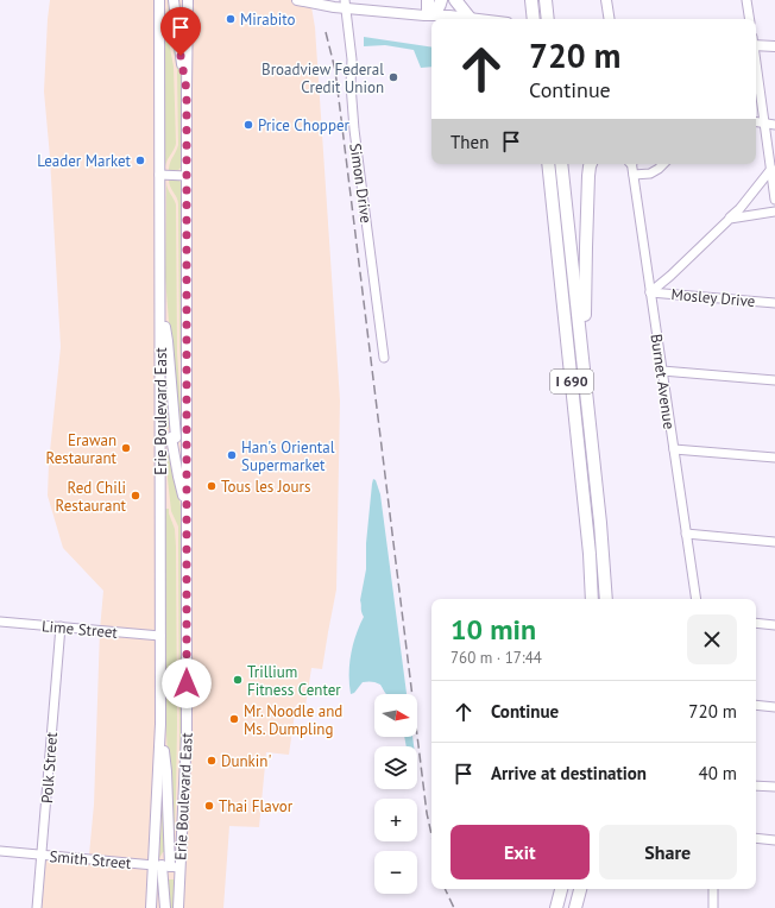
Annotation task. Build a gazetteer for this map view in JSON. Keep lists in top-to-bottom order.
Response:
{
  "streets": {
    "highway": ["I 690"],
    "main road": ["Erie Boulevard East"],
    "street": [
      "Simon Drive",
      "Mosley Drive",
      "Burnet Avenue",
      "Lime Street",
      "Polk Street",
      "Smith Street"
    ]
  },
  "crossings": [
    ["Mosley Drive", "Burnet Avenue"],
    ["Erie Boulevard East", "Lime Street"],
    ["Erie Boulevard East", "Smith Street"],
    ["Lime Street", "Polk Street"],
    ["Polk Street", "Smith Street"]
  ],
  "places": [
    "Mirabito",
    "Broadview Federal Credit Union",
    "Price Chopper",
    "Leader Market",
    "Erawan Restaurant",
    "Han's Oriental Supermarket",
    "Tous les Jours",
    "Red Chili Restaurant",
    "Trillium Fitness Center",
    "Mr. Noodle and Ms. Dumpling",
    "Dunkin'",
    "Thai Flavor"
  ],
  "north": "right",
  "page": {
    "turn": ["720 m", "Continue"],
    "then": "Then",
    "heading": ["10 min", "760 m · 17:44"],
    "list": [
      {
        "name": "Continue",
        "value": "720 m"
      },
      {
        "name": "Arrive at destination",
        "value": "40 m"
      }
    ],
    "map_buttons": ["+", "−"],
    "buttons": ["Exit", "Share"]
  }
}
